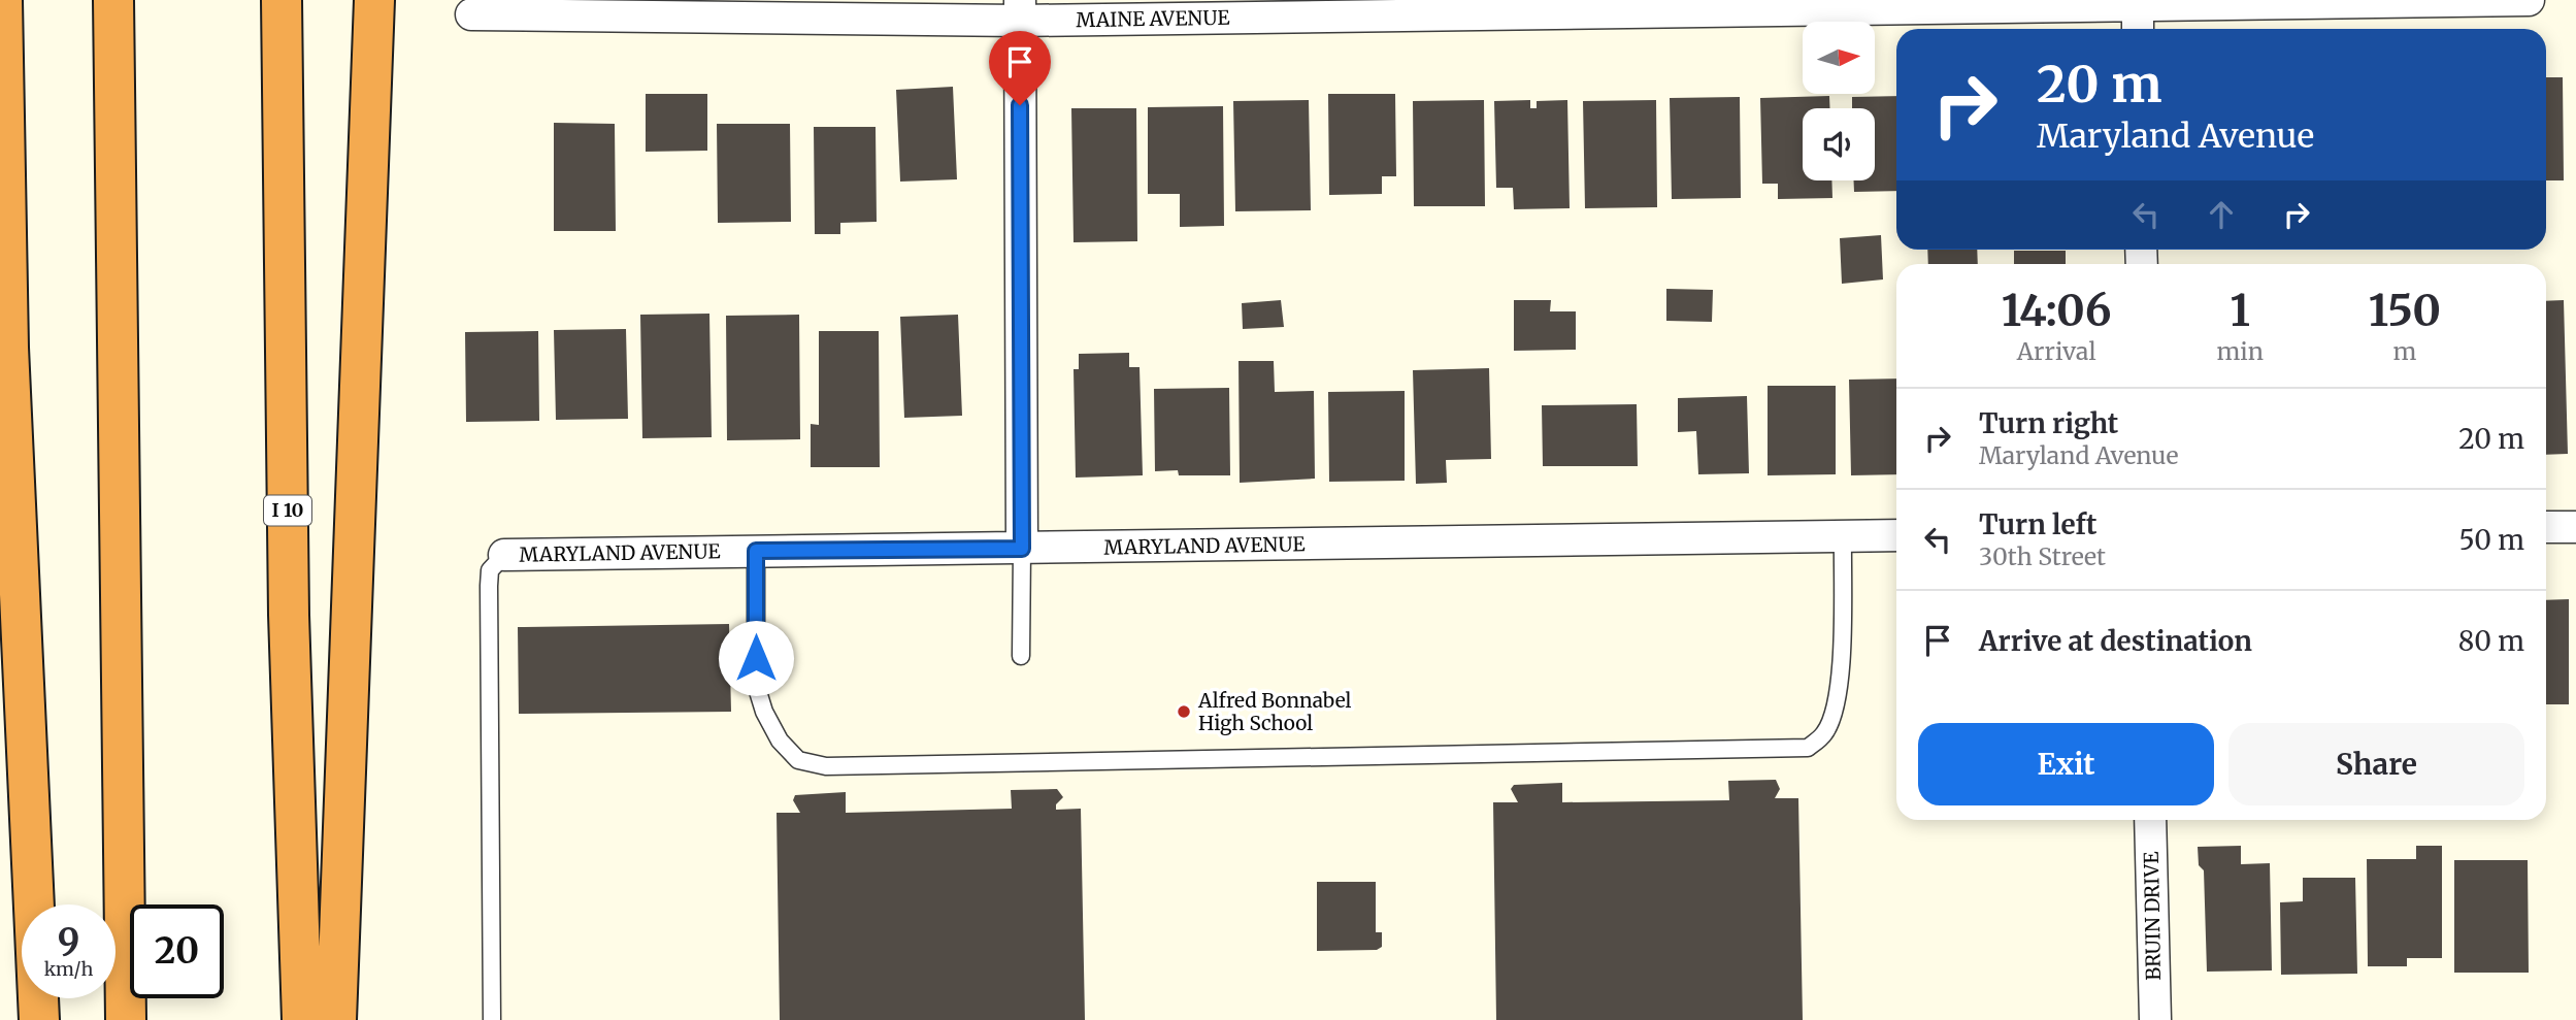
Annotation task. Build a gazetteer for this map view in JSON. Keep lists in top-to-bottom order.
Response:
{
  "streets": {
    "highway": ["I 10"],
    "street": ["MAINE AVENUE", "MARYLAND AVENUE", "BRUIN DRIVE"]
  },
  "places": ["Alfred Bonnabel High School"],
  "north": "right",
  "page": {
    "turn": ["20 m", "Maryland Avenue"],
    "eta": [
      "14:06",
      "Arrival",
      "1",
      "min",
      "150",
      "m"
    ],
    "list": [
      {
        "name": "Turn right",
        "note": "Maryland Avenue",
        "value": "20 m"
      },
      {
        "name": "Turn left",
        "note": "30th Street",
        "value": "50 m"
      },
      {
        "name": "Arrive at destination",
        "value": "80 m"
      }
    ],
    "buttons": ["Exit", "Share"],
    "speed": "9 km/h",
    "limit": "20"
  }
}
